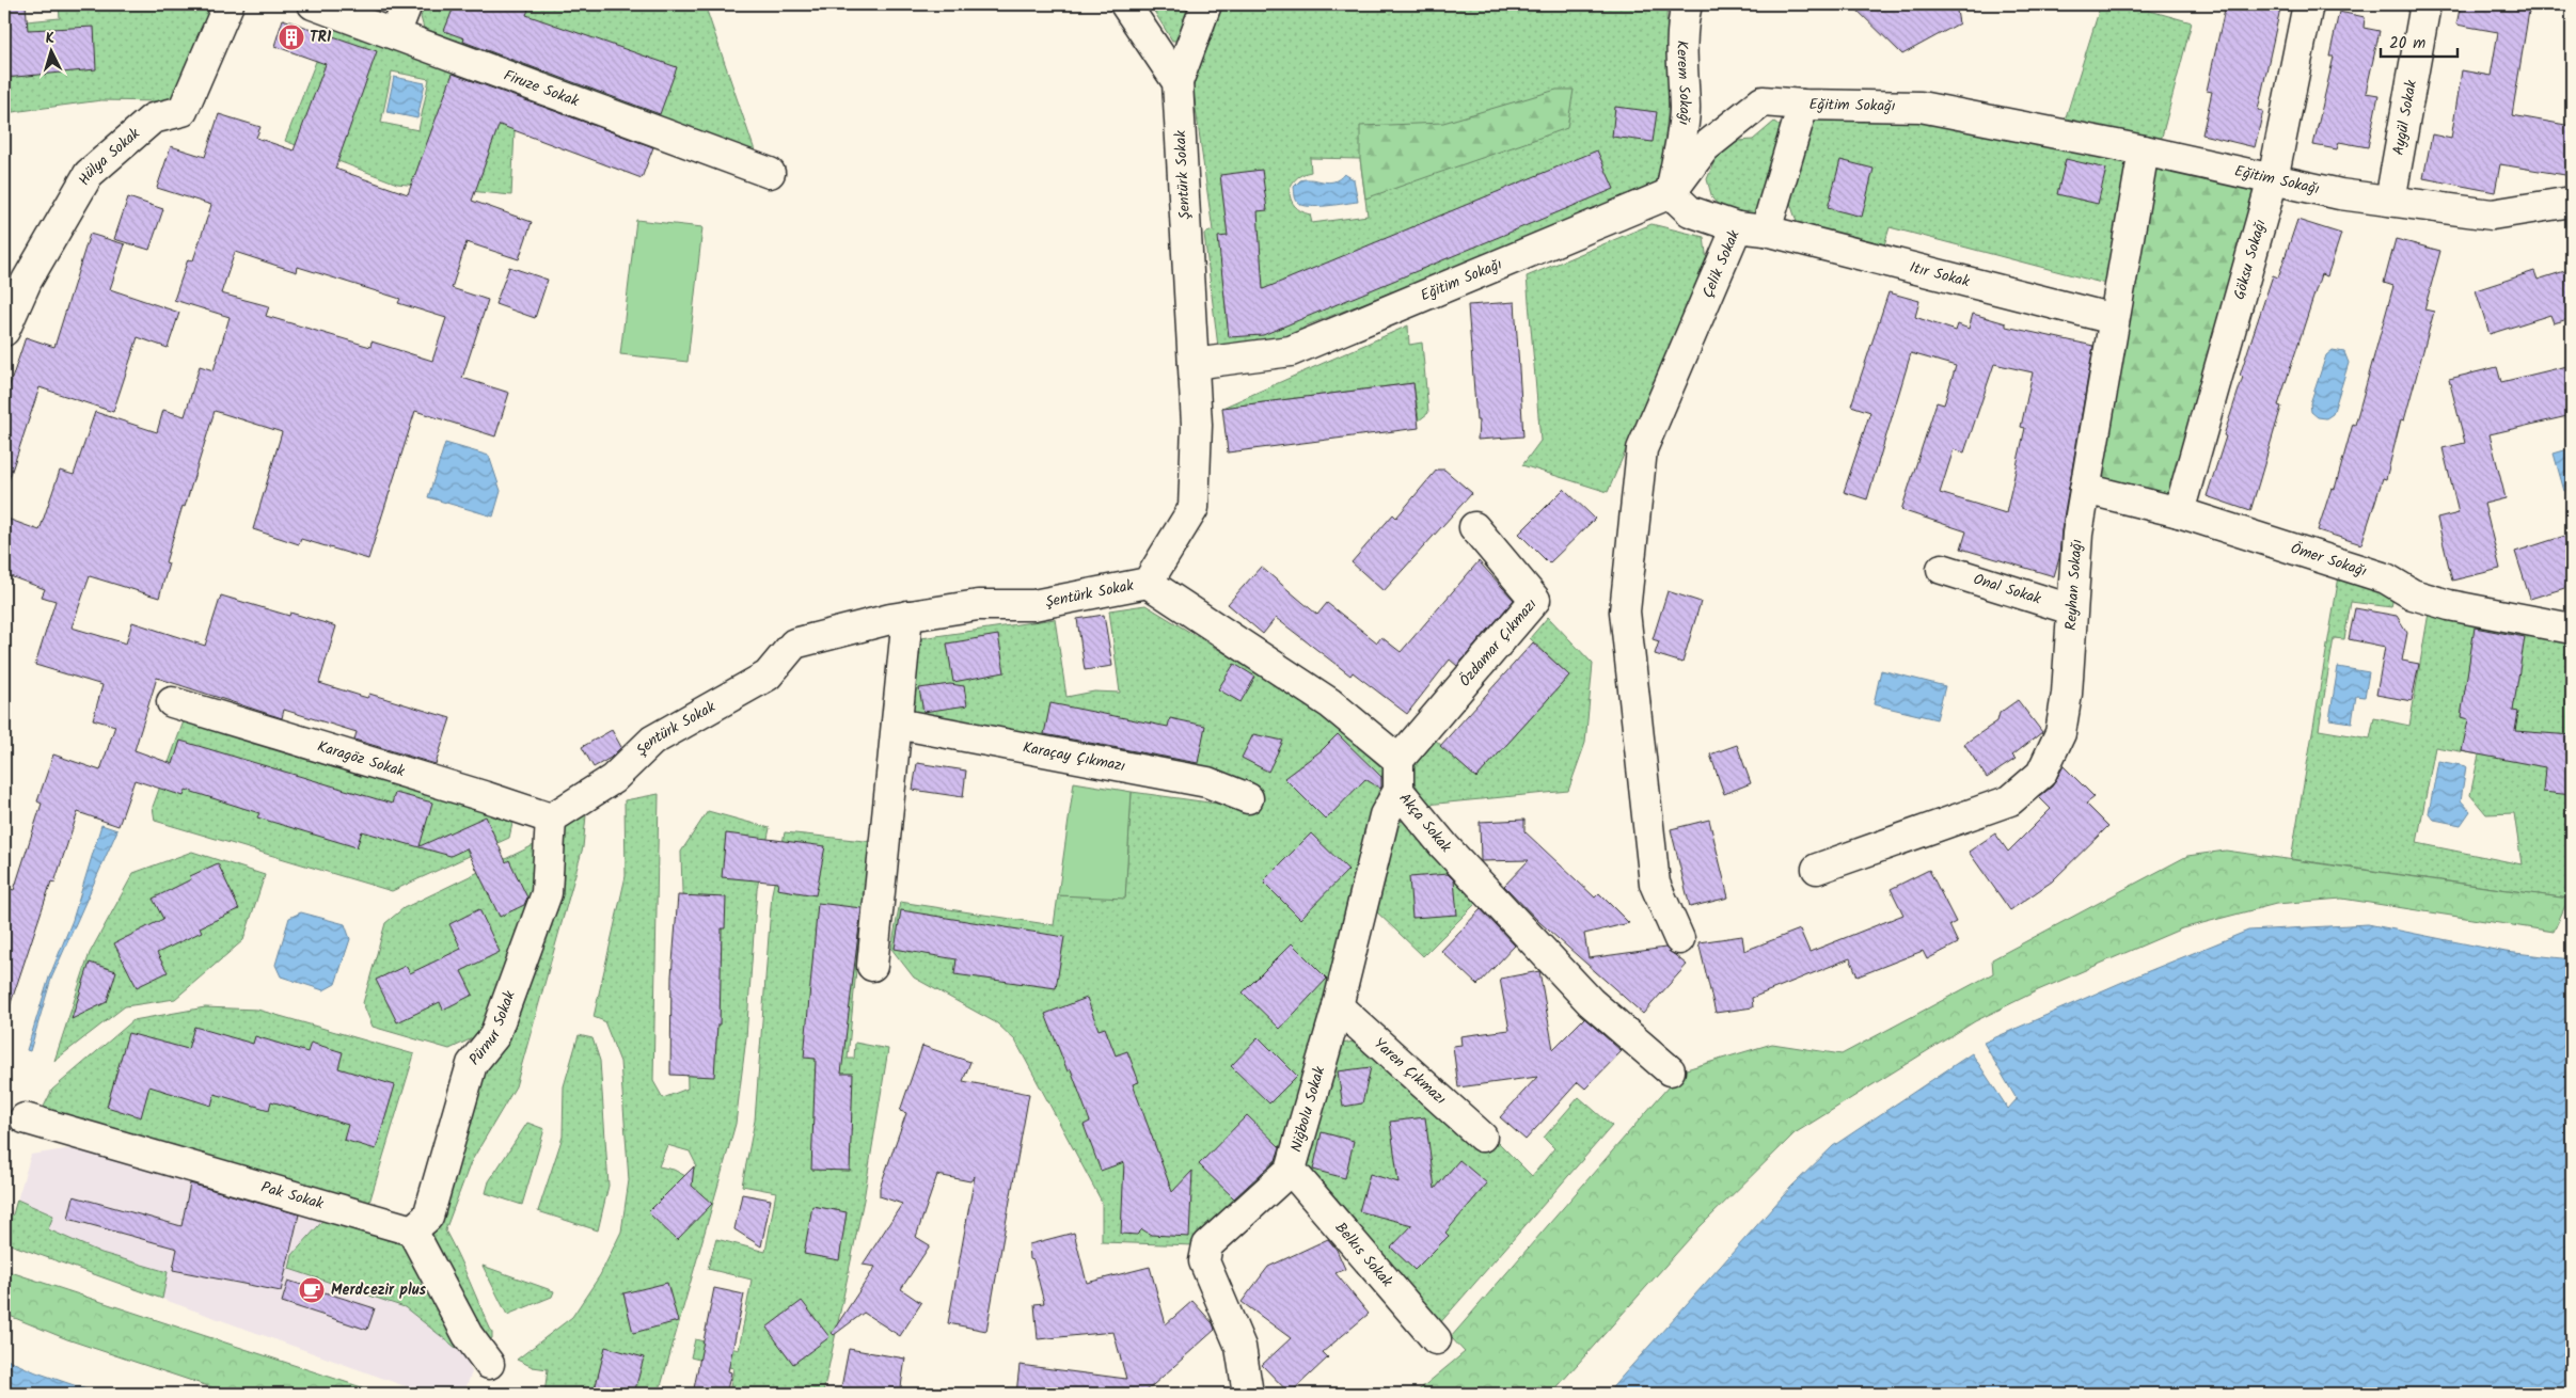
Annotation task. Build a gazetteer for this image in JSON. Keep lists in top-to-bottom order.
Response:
{
  "streets": {
    "street": [
      "Kerem Sokağı",
      "Firuze Sokak",
      "Eğitim Sokağı",
      "Aygül Sokak",
      "Hülya Sokak",
      "Şentürk Sokak",
      "Göksu Sokağı",
      "Çelik Sokak",
      "Itır Sokak",
      "Ömer Sokağı",
      "Reyhan Sokağı",
      "Onal Sokak",
      "Özdamar Çıkmazı",
      "Karaçay Çıkmazı",
      "Karagöz Sokak",
      "Akça Sokak",
      "Pürnur Sokak",
      "Yaren Çıkmazı",
      "Niğbolu Sokak",
      "Pak Sokak",
      "Belkıs Sokak"
    ]
  },
  "crossings": [
    ["Kerem Sokağı", "Eğitim Sokağı"],
    ["Eğitim Sokağı", "Aygül Sokak"],
    ["Eğitim Sokağı", "Şentürk Sokak"],
    ["Eğitim Sokağı", "Göksu Sokağı"],
    ["Eğitim Sokağı", "Çelik Sokak"],
    ["Eğitim Sokağı", "Reyhan Sokağı"],
    ["Şentürk Sokak", "Karagöz Sokak"],
    ["Şentürk Sokak", "Pürnur Sokak"],
    ["Göksu Sokağı", "Ömer Sokağı"],
    ["Çelik Sokak", "Itır Sokak"],
    ["Itır Sokak", "Reyhan Sokağı"],
    ["Ömer Sokağı", "Reyhan Sokağı"],
    ["Reyhan Sokağı", "Onal Sokak"],
    ["Özdamar Çıkmazı", "Akça Sokak"],
    ["Karagöz Sokak", "Pürnur Sokak"],
    ["Akça Sokak", "Niğbolu Sokak"],
    ["Pürnur Sokak", "Pak Sokak"],
    ["Yaren Çıkmazı", "Niğbolu Sokak"],
    ["Niğbolu Sokak", "Belkıs Sokak"]
  ],
  "places": {
    "building": ["TR1"],
    "cafe": ["Merdcezir plus"]
  },
  "scale_bar": "20 m",
  "north": "top"
}
